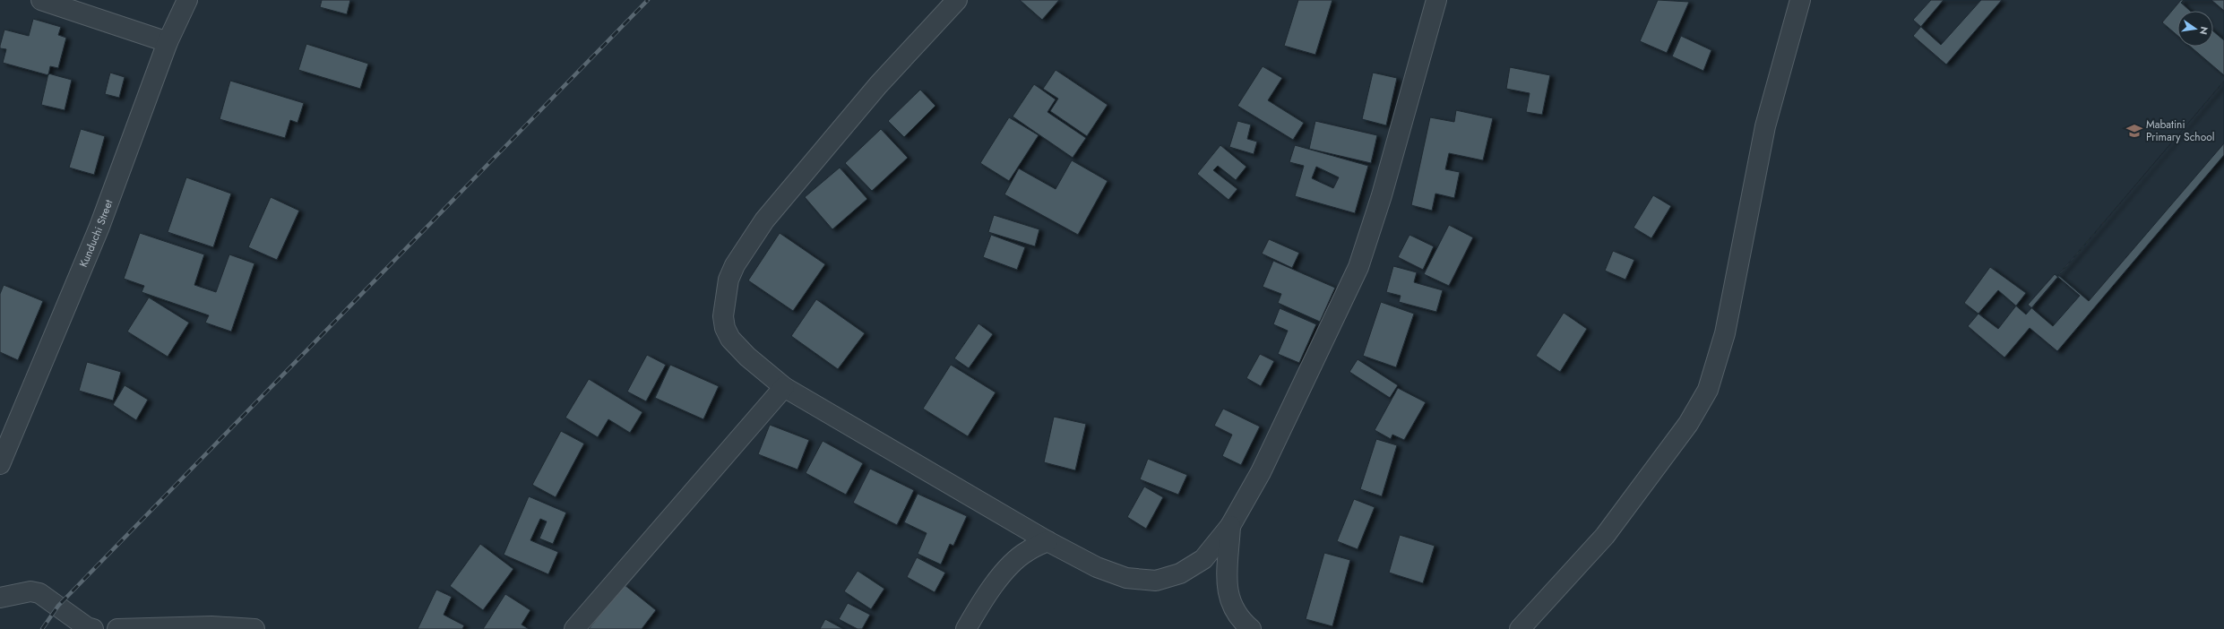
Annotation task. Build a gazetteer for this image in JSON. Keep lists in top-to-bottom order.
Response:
{
  "streets": {
    "street": ["Kunduchi Street"]
  },
  "places": {
    "school or university": ["Mabatini Primary School"]
  },
  "north": "right"
}
